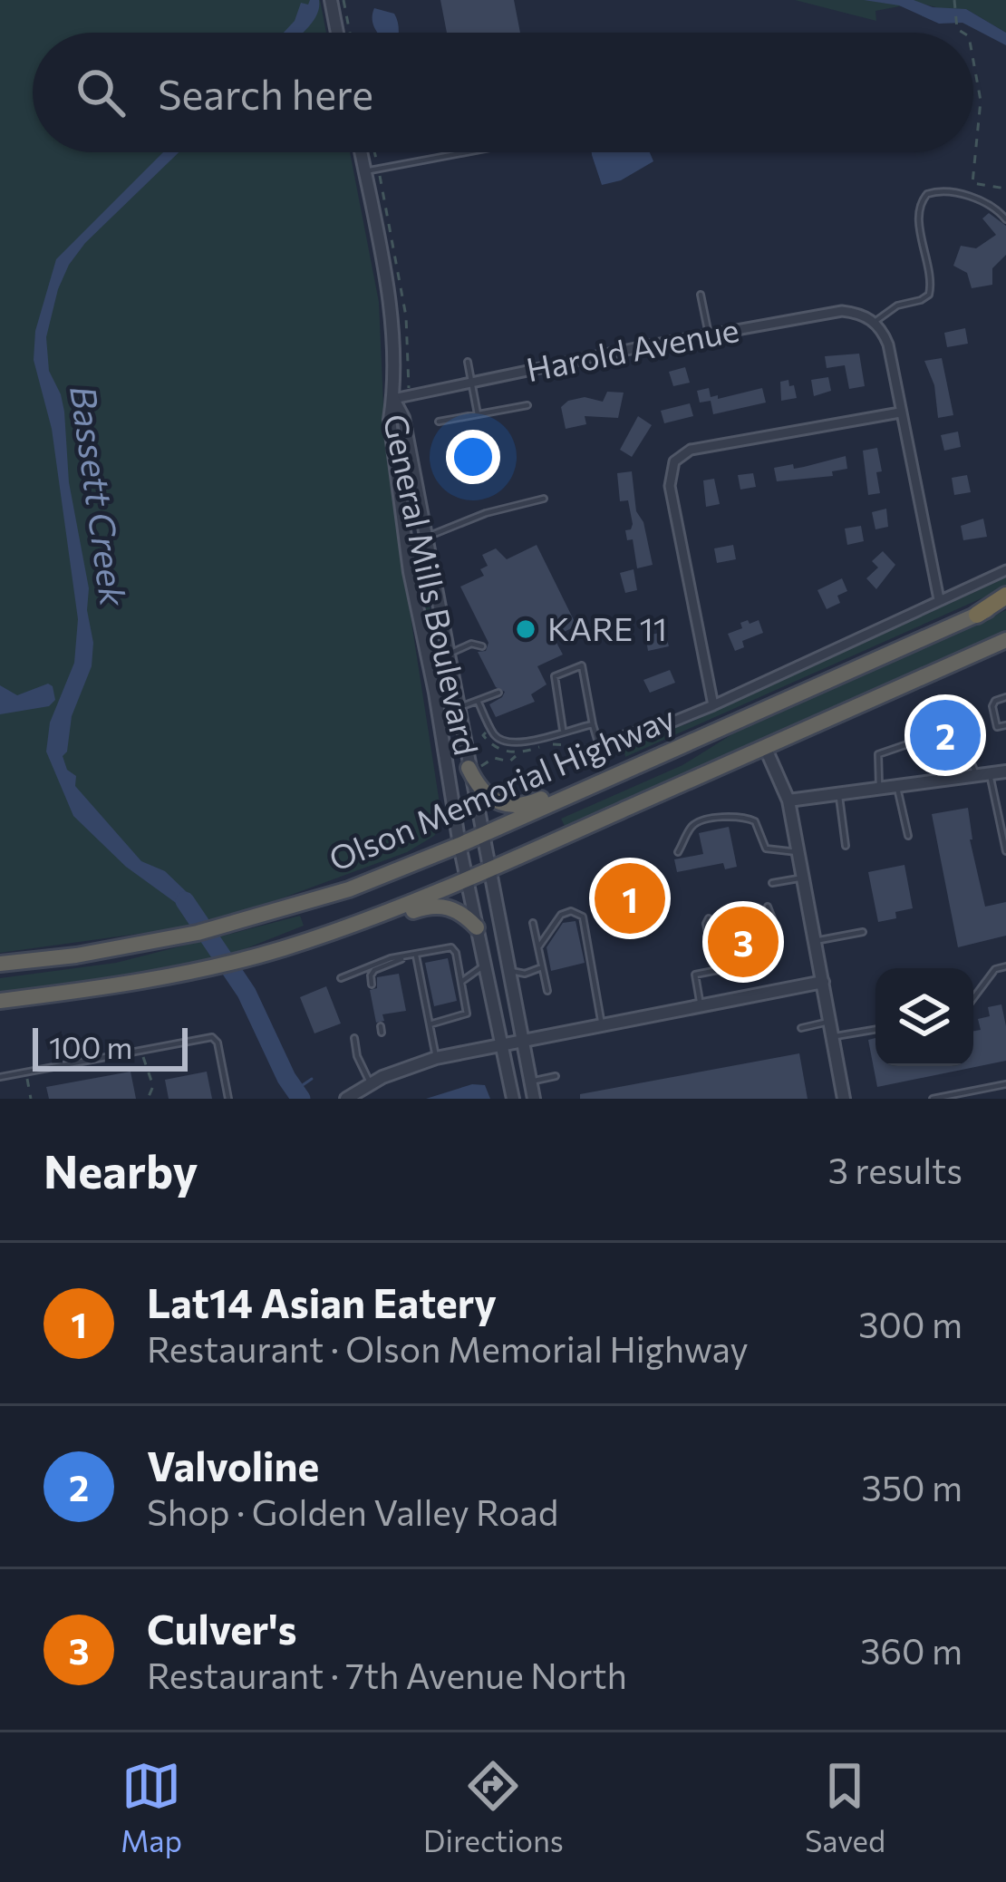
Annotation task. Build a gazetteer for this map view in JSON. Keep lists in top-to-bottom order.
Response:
{
  "streets": {
    "highway": ["Olson Memorial Highway"],
    "street": ["Harold Avenue", "General Mills Boulevard"]
  },
  "crossings": [
    ["Harold Avenue", "General Mills Boulevard"],
    ["General Mills Boulevard", "Olson Memorial Highway"]
  ],
  "water": ["Bassett Creek"],
  "places": ["KARE 11"],
  "scale_bar": "100 m",
  "page": {
    "search": "Search here",
    "pins": ["2", "1", "3"],
    "scale": "100 m",
    "heading": ["Nearby", "3 results"],
    "list": [
      {
        "mark": "1",
        "name": "Lat14 Asian Eatery",
        "note": "Restaurant · Olson Memorial Highway",
        "value": "300 m"
      },
      {
        "mark": "2",
        "name": "Valvoline",
        "note": "Shop · Golden Valley Road",
        "value": "350 m"
      },
      {
        "mark": "3",
        "name": "Culver's",
        "note": "Restaurant · 7th Avenue North",
        "value": "360 m"
      }
    ],
    "nav": ["Map", "Directions", "Saved"]
  }
}
